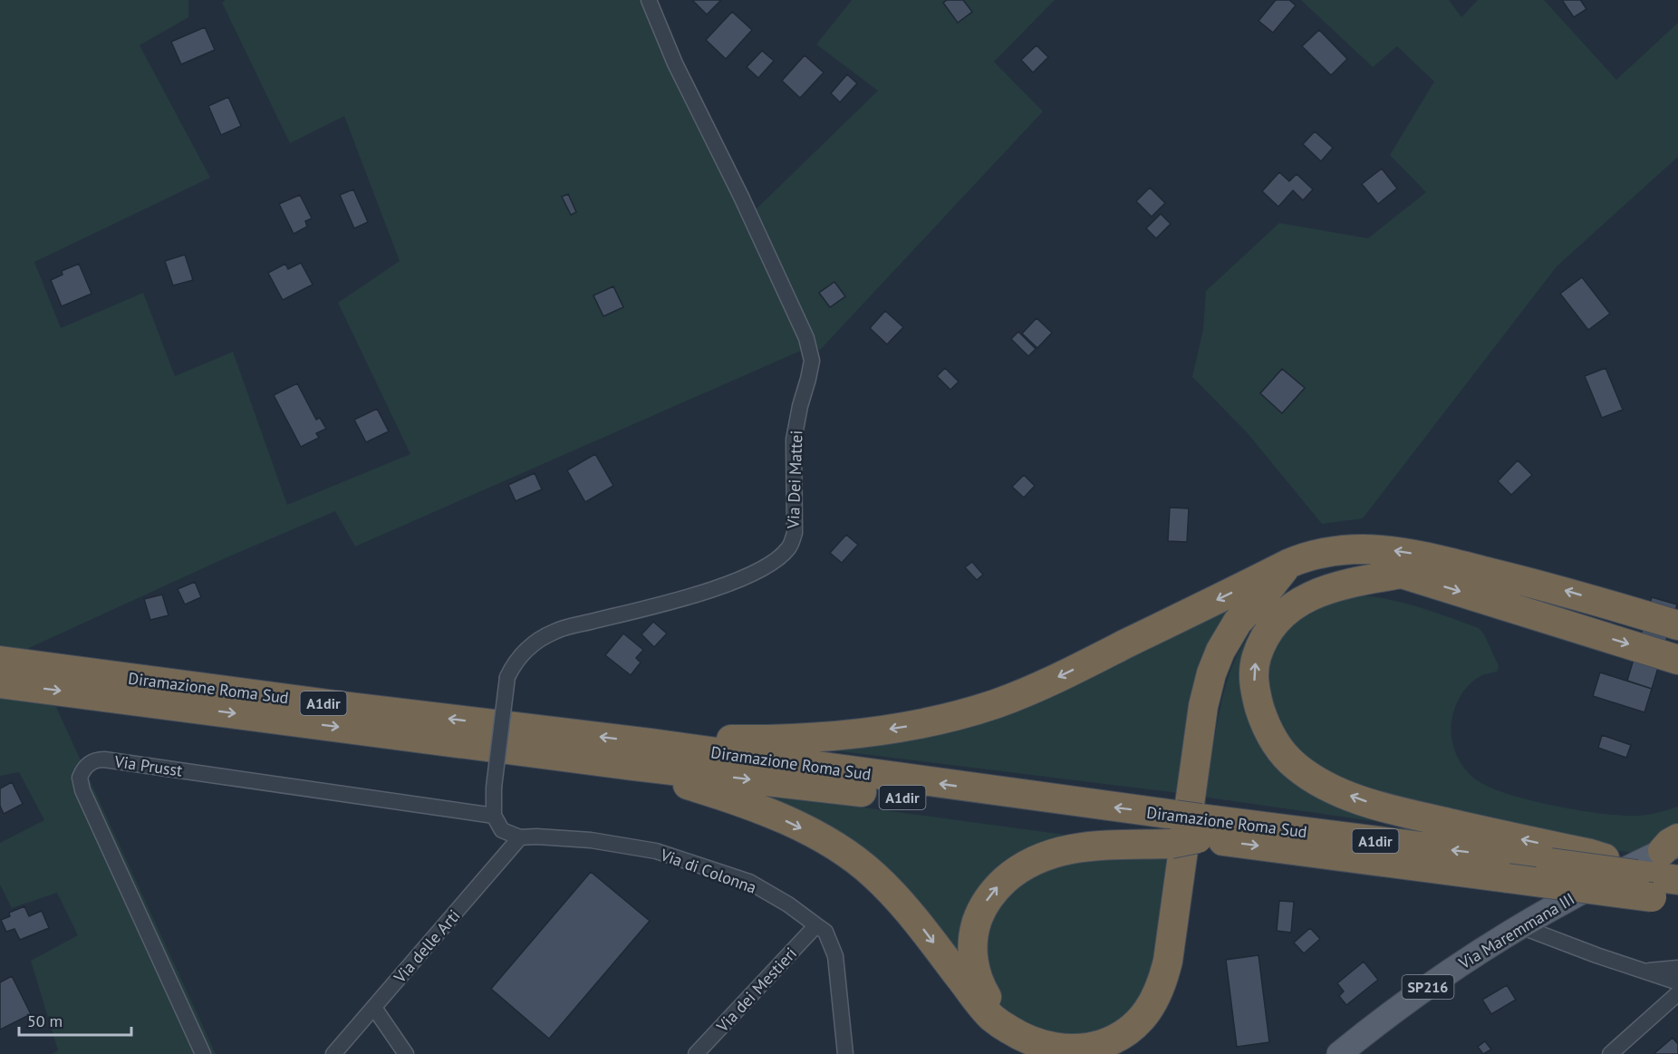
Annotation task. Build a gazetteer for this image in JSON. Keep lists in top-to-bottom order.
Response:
{
  "streets": {
    "highway": ["Diramazione Roma Sud", "A1dir"],
    "main road": ["Via Maremmana III", "SP216"],
    "street": [
      "Via Dei Mattei",
      "Via Prusst",
      "Via di Colonna",
      "Via delle Arti",
      "Via dei Mestieri"
    ]
  },
  "crossings": [
    ["Via Dei Mattei", "Via Prusst"],
    ["Via di Colonna", "Via delle Arti"],
    ["Via di Colonna", "Via dei Mestieri"]
  ],
  "scale_bar": "50 m"
}
